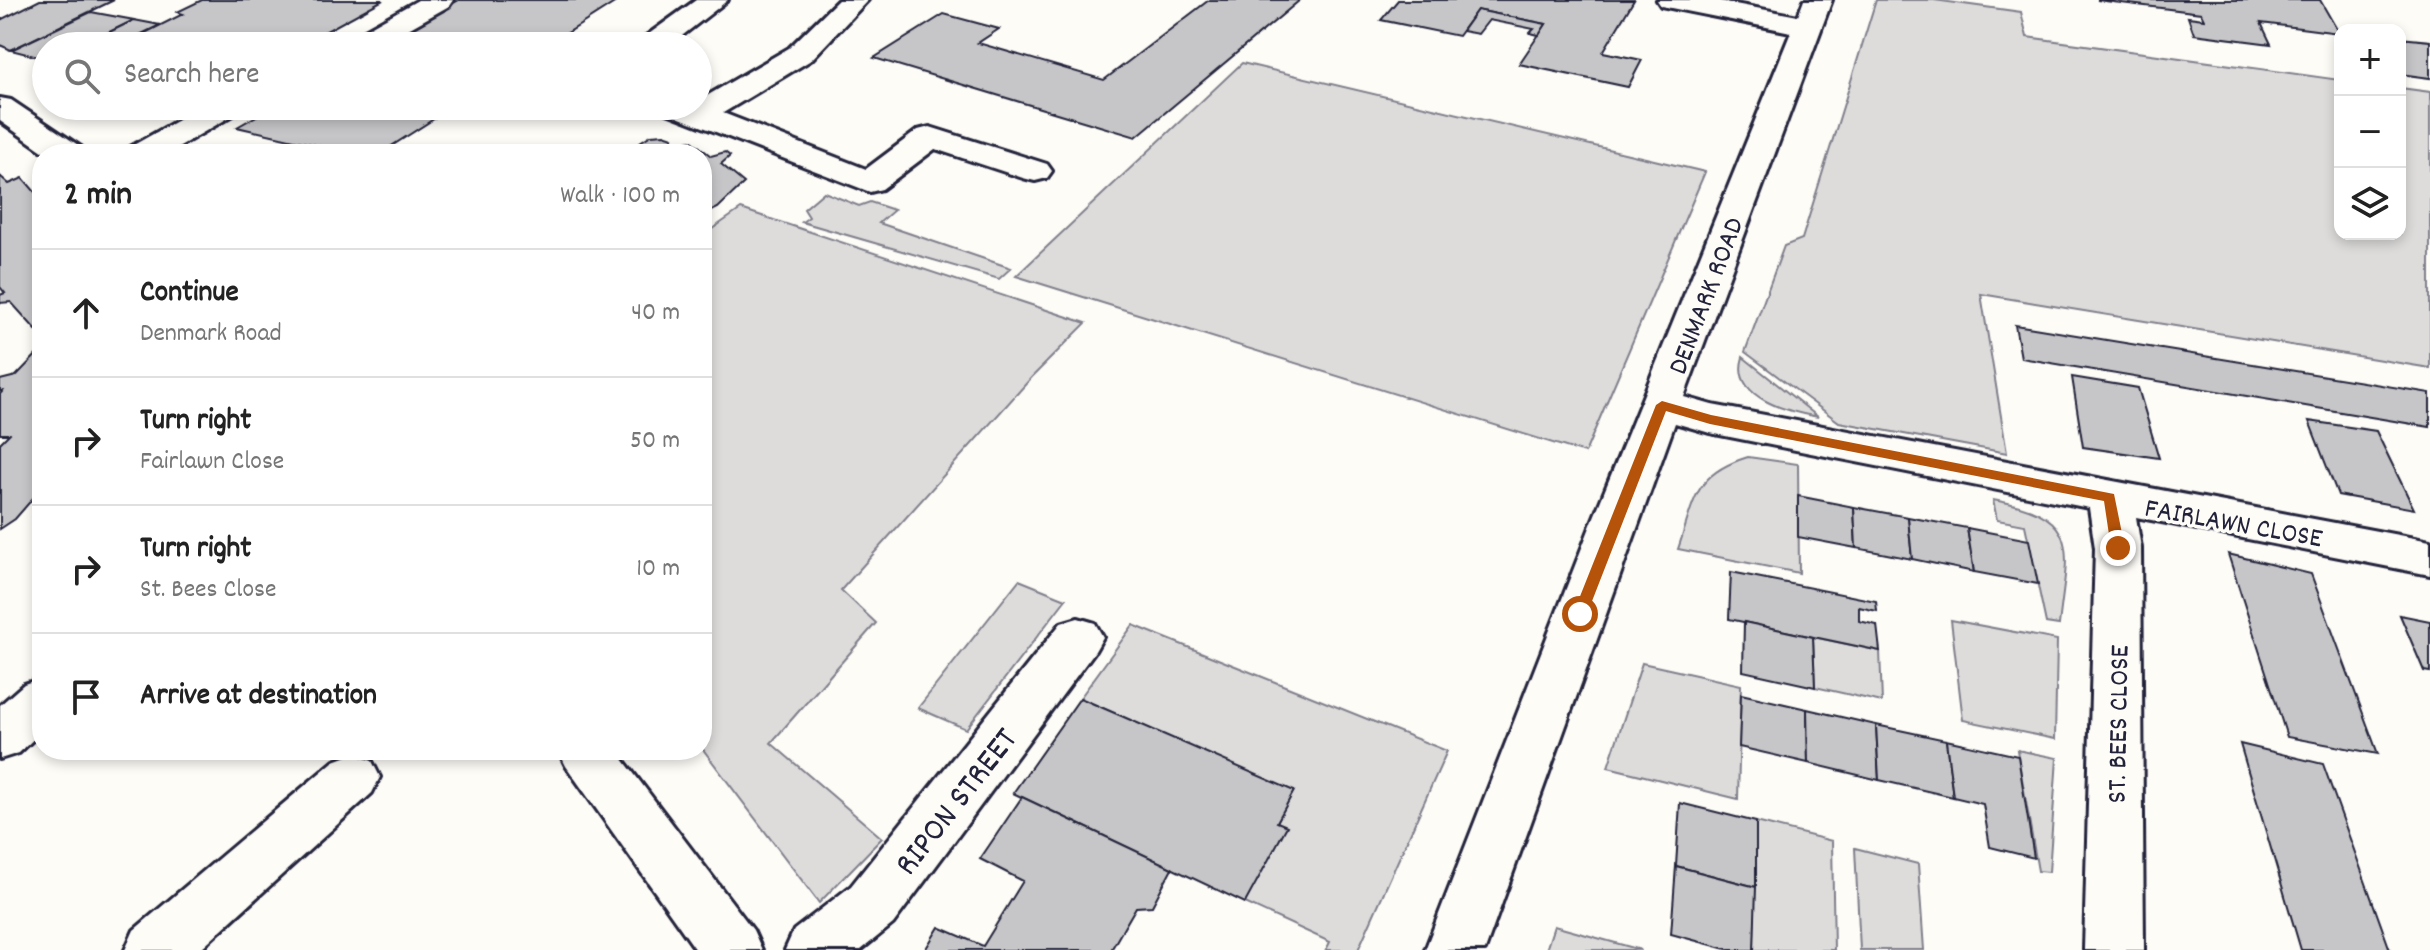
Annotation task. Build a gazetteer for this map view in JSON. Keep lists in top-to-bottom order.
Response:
{
  "streets": {
    "street": [
      "DENMARK ROAD",
      "FAIRLAWN CLOSE",
      "ST. BEES CLOSE",
      "RIPON STREET"
    ]
  },
  "crossings": [
    ["DENMARK ROAD", "FAIRLAWN CLOSE"],
    ["FAIRLAWN CLOSE", "ST. BEES CLOSE"]
  ],
  "page": {
    "map_buttons": ["+", "−"],
    "search": "Search here",
    "heading": ["2 min", "Walk · 100 m"],
    "list": [
      ["Continue", "Denmark Road", "40 m"],
      ["Turn right", "Fairlawn Close", "50 m"],
      ["Turn right", "St. Bees Close", "10 m"],
      "Arrive at destination"
    ]
  }
}
